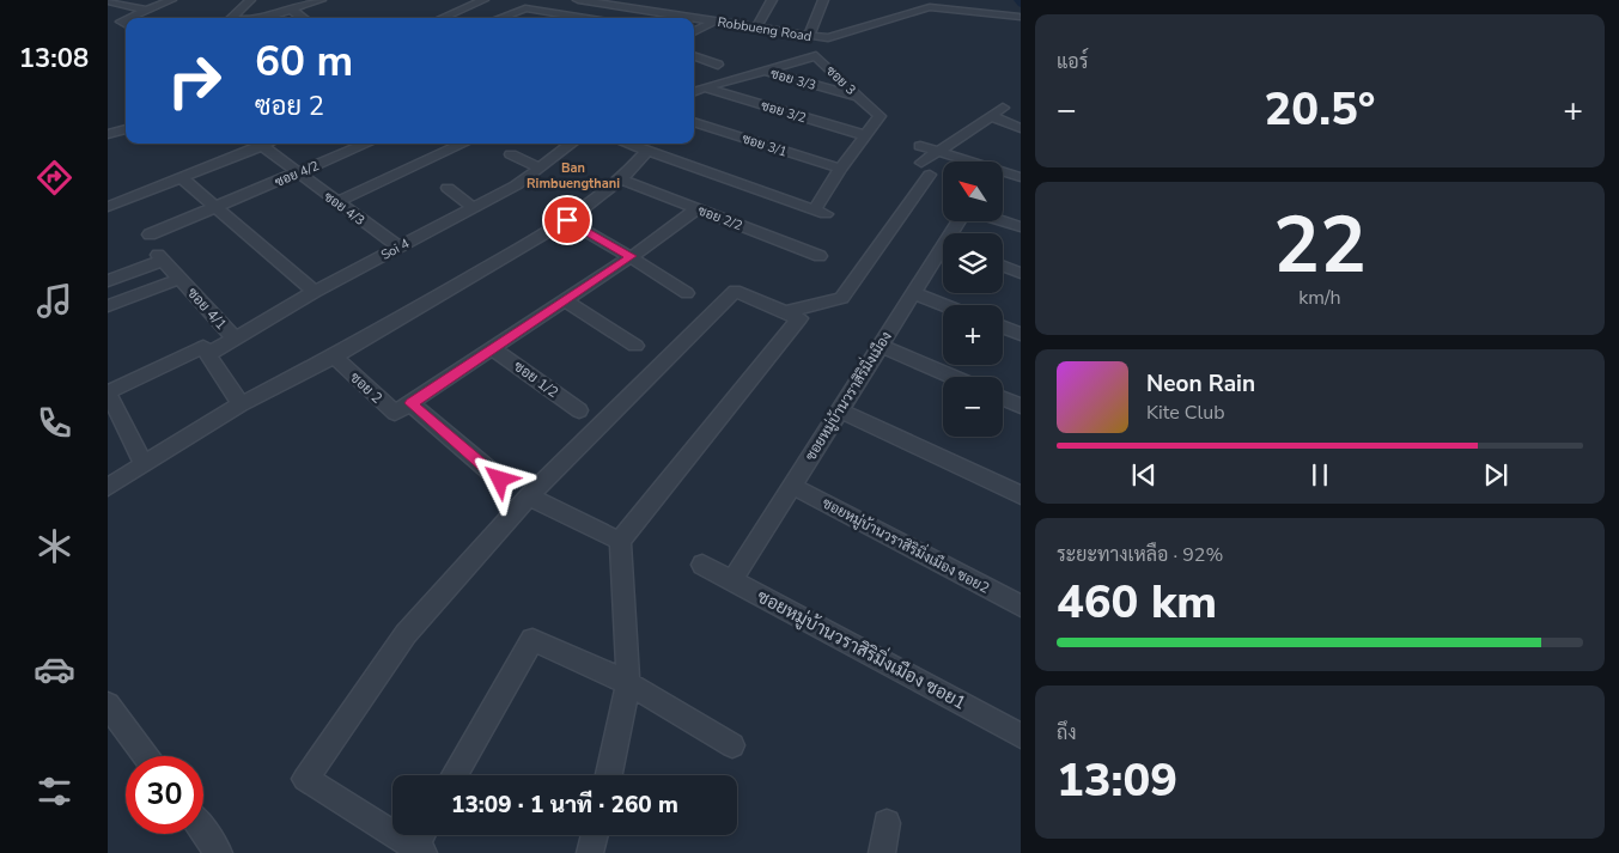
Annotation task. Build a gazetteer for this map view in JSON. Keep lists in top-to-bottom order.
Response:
{
  "streets": {
    "street": [
      "Robbueng Road",
      "ซอย 3/3",
      "ซอย 3",
      "ซอย 3/2",
      "ซอย 3/1",
      "ซอย 4/2",
      "ซอย 4/3",
      "ซอย 2/2",
      "Soi 4",
      "ซอย 4/1",
      "ซอย 1/2",
      "ซอย 2",
      "ซอยหมู่บ้านวราสิริมิ่งเมือง",
      "ซอยหมู่บ้านวราสิริมิ่งเมือง ซอย2",
      "ซอยหมู่บ้านวราสิริมิ่งเมือง ซอย1"
    ]
  },
  "crossings": [
    ["ซอย 3/3", "ซอย 3"],
    ["ซอย 3", "ซอย 3/2"],
    ["ซอย 3", "ซอย 3/1"],
    ["ซอย 4/2", "ซอย 4/3"],
    ["ซอย 4/3", "Soi 4"],
    ["ซอย 2/2", "ซอย 2"],
    ["Soi 4", "ซอย 4/1"],
    ["ซอย 1/2", "ซอย 2"],
    ["ซอยหมู่บ้านวราสิริมิ่งเมือง", "ซอยหมู่บ้านวราสิริมิ่งเมือง ซอย2"],
    ["ซอยหมู่บ้านวราสิริมิ่งเมือง", "ซอยหมู่บ้านวราสิริมิ่งเมือง ซอย1"]
  ],
  "districts": ["Ban Rimbuengthani"],
  "north": "top left",
  "page": {
    "tabs": "13:08",
    "tile": [
      "แอร์",
      ["22", "km/h"],
      ["ระยะทางเหลือ · 92%", "460 km"],
      ["ถึง", "13:09"]
    ],
    "turn": ["60 m", "ซอย 2"],
    "heat": ["−", "20.5°", "+"],
    "map_buttons": ["+", "−"],
    "song": ["Neon Rain", "Kite Club"],
    "limit": "30",
    "trip": "13:09 · 1 นาที · 260 m"
  }
}
